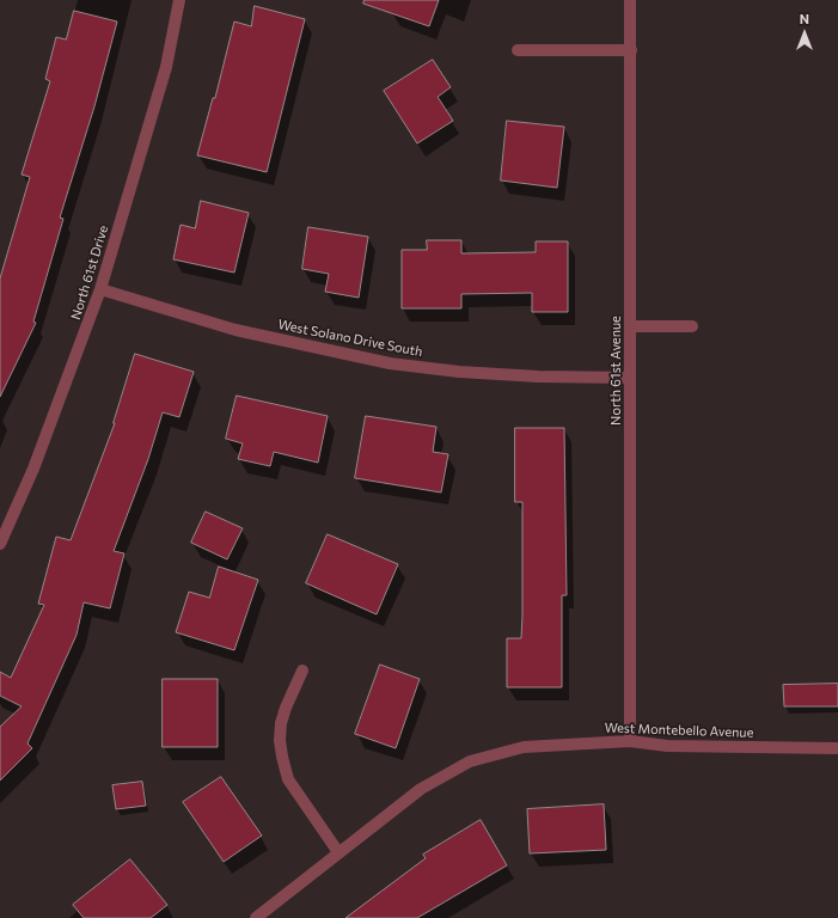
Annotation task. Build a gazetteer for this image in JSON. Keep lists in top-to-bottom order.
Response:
{
  "streets": {
    "street": [
      "North 61st Drive",
      "West Solano Drive South",
      "North 61st Avenue",
      "West Montebello Avenue"
    ]
  },
  "crossings": [
    ["North 61st Drive", "West Solano Drive South"],
    ["West Solano Drive South", "North 61st Avenue"],
    ["North 61st Avenue", "West Montebello Avenue"]
  ],
  "north": "top"
}
